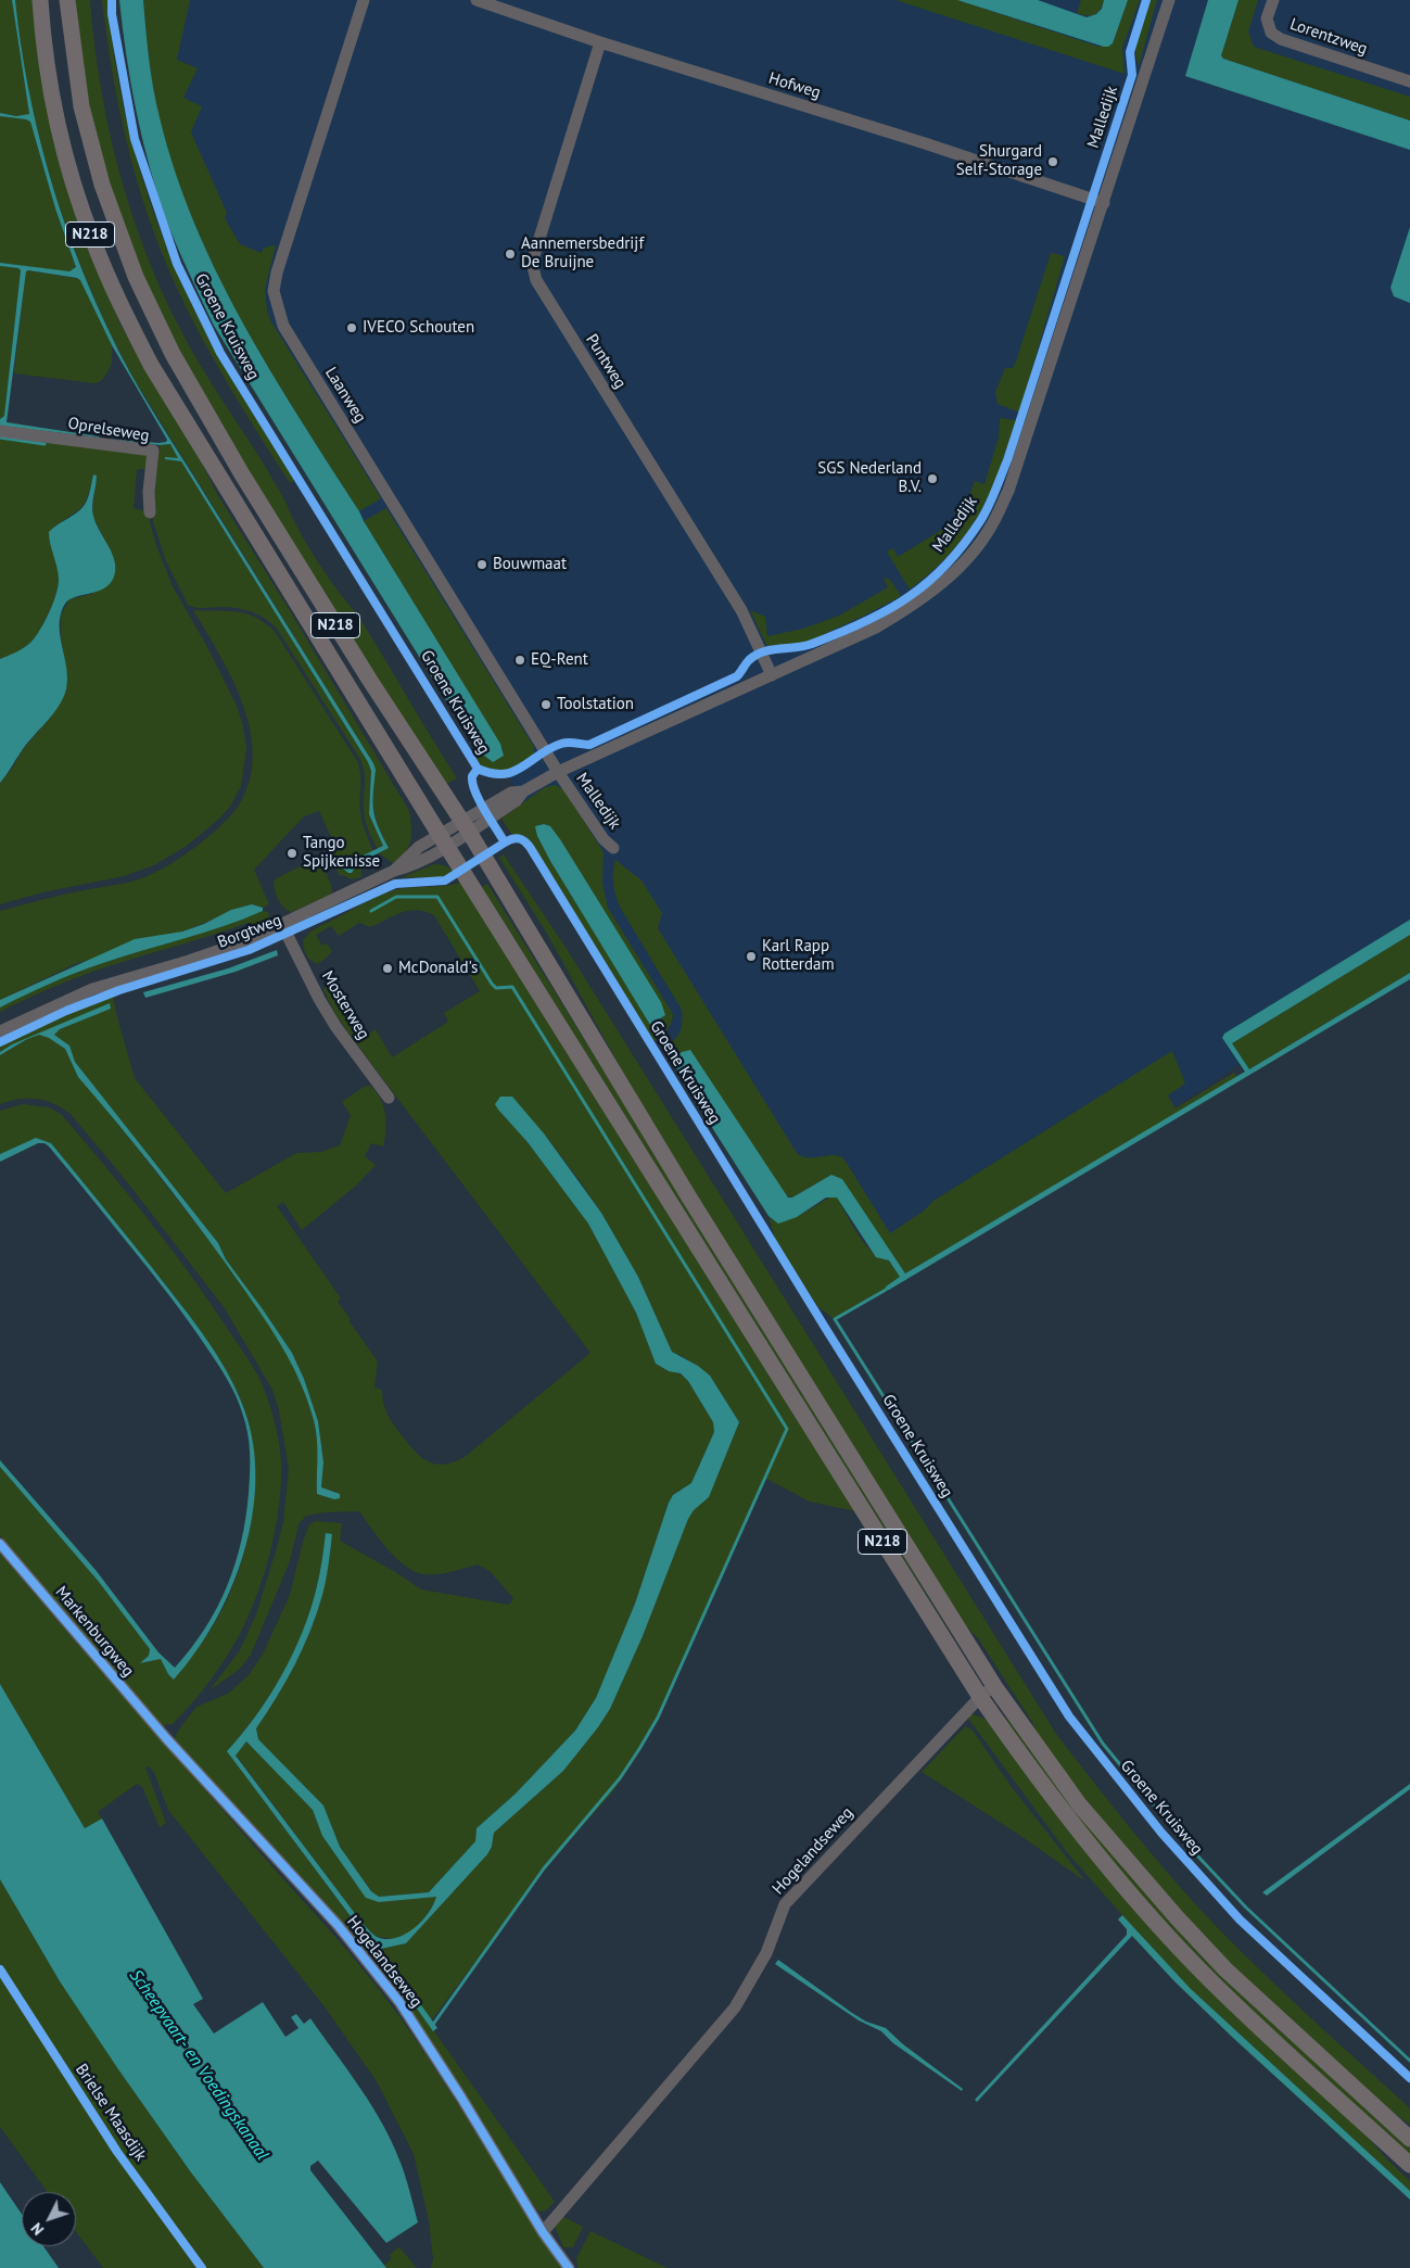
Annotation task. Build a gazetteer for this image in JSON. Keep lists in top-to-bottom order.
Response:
{
  "streets": {
    "main road": ["N218"],
    "street": [
      "Lorentzweg",
      "Hofweg",
      "Malledijk",
      "Puntweg",
      "Laanweg",
      "Oprelseweg",
      "Borgtweg",
      "Mosterweg",
      "Markenburgweg",
      "Hogelandseweg"
    ],
    "cycle path": ["Groene Kruisweg", "Brielse Maasdijk"]
  },
  "crossings": [
    ["Hofweg", "Malledijk"],
    ["Hofweg", "Puntweg"],
    ["Malledijk", "N218"],
    ["Malledijk", "Puntweg"],
    ["Malledijk", "Laanweg"],
    ["Malledijk", "Borgtweg"],
    ["N218", "Borgtweg"],
    ["N218", "Hogelandseweg"],
    ["Borgtweg", "Mosterweg"],
    ["Markenburgweg", "Hogelandseweg"]
  ],
  "water": ["Scheepvaart- en Voedingskanaal"],
  "places": [
    "Shurgard Self-Storage",
    "Aannemersbedrijf De Bruijne",
    "IVECO Schouten",
    "SGS Nederland B.V.",
    "Bouwmaat",
    "EQ-Rent",
    "Toolstation",
    "Tango Spijkenisse",
    "Karl Rapp Rotterdam",
    "McDonald's"
  ],
  "north": "bottom left"
}
